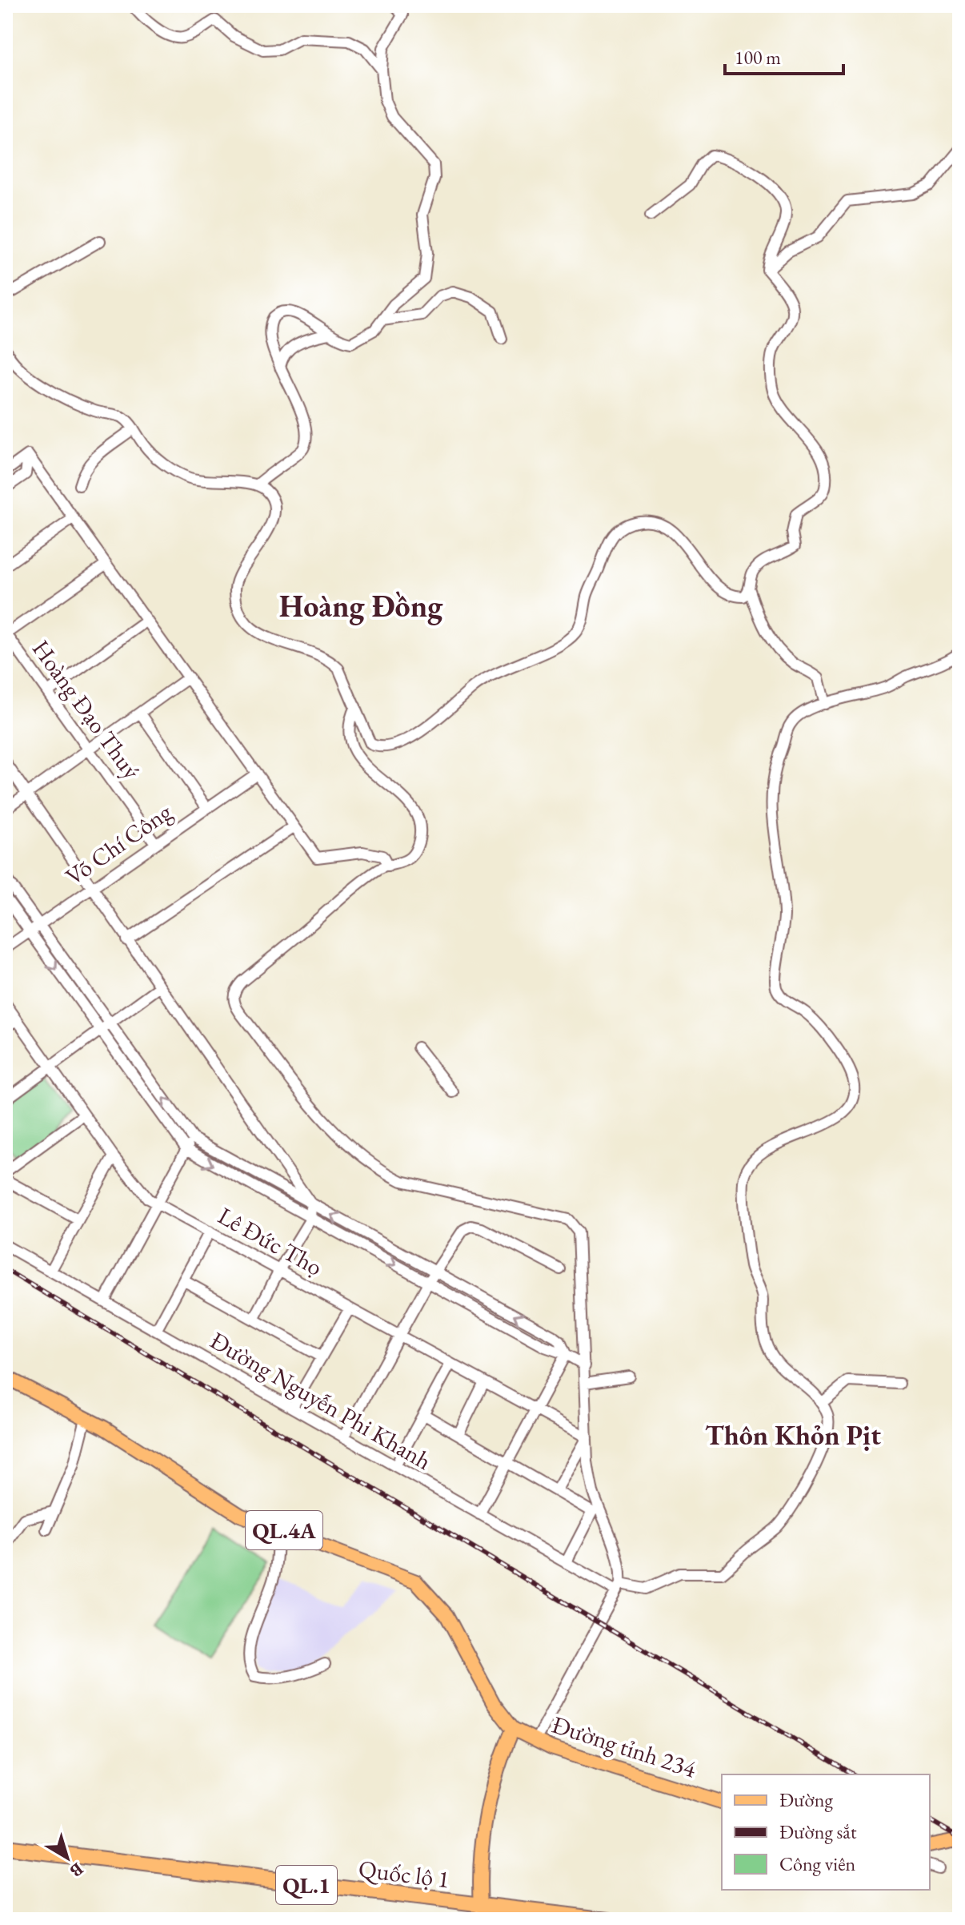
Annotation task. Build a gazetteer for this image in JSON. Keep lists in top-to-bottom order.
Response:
{
  "streets": {
    "highway": ["Quốc lộ 1", "QL.1"],
    "main road": ["QL.4A", "Đường tỉnh 234"],
    "street": [
      "Hoàng Đạo Thuý",
      "Võ Chí Công",
      "Lê Đức Thọ",
      "Đường Nguyễn Phi Khanh"
    ]
  },
  "crossings": [
    ["Hoàng Đạo Thuý", "Võ Chí Công"],
    ["QL.4A", "Đường tỉnh 234"]
  ],
  "districts": ["Hoàng Đồng", "Thôn Khỏn Pịt"],
  "legend": ["Đường", "Đường sắt", "Công viên"],
  "scale_bar": "100 m",
  "north": "bottom right"
}
